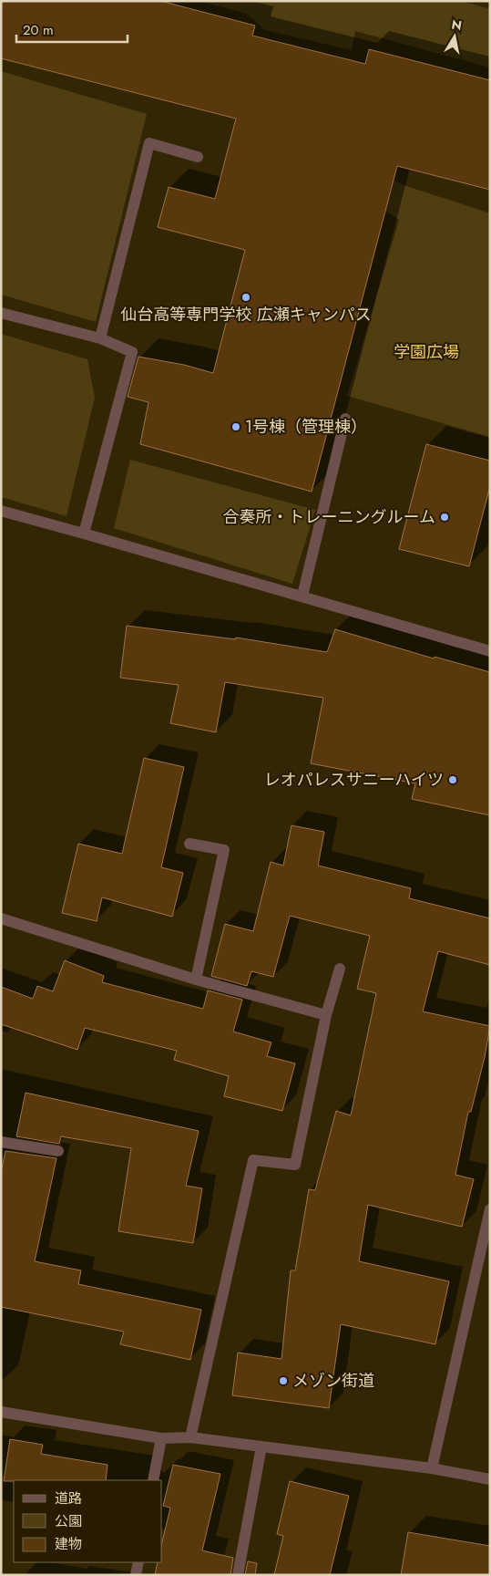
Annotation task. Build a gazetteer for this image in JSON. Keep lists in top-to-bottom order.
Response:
{
  "parks": ["学園広場"],
  "places": [
    "仙台高等専門学校 広瀬キャンパス",
    "1号棟（管理棟）",
    "合奏所・トレーニングルーム",
    "レオパレスサニーハイツ",
    "メゾン街道"
  ],
  "legend": ["道路", "公園", "建物"],
  "scale_bar": "20 m",
  "north": "top"
}
